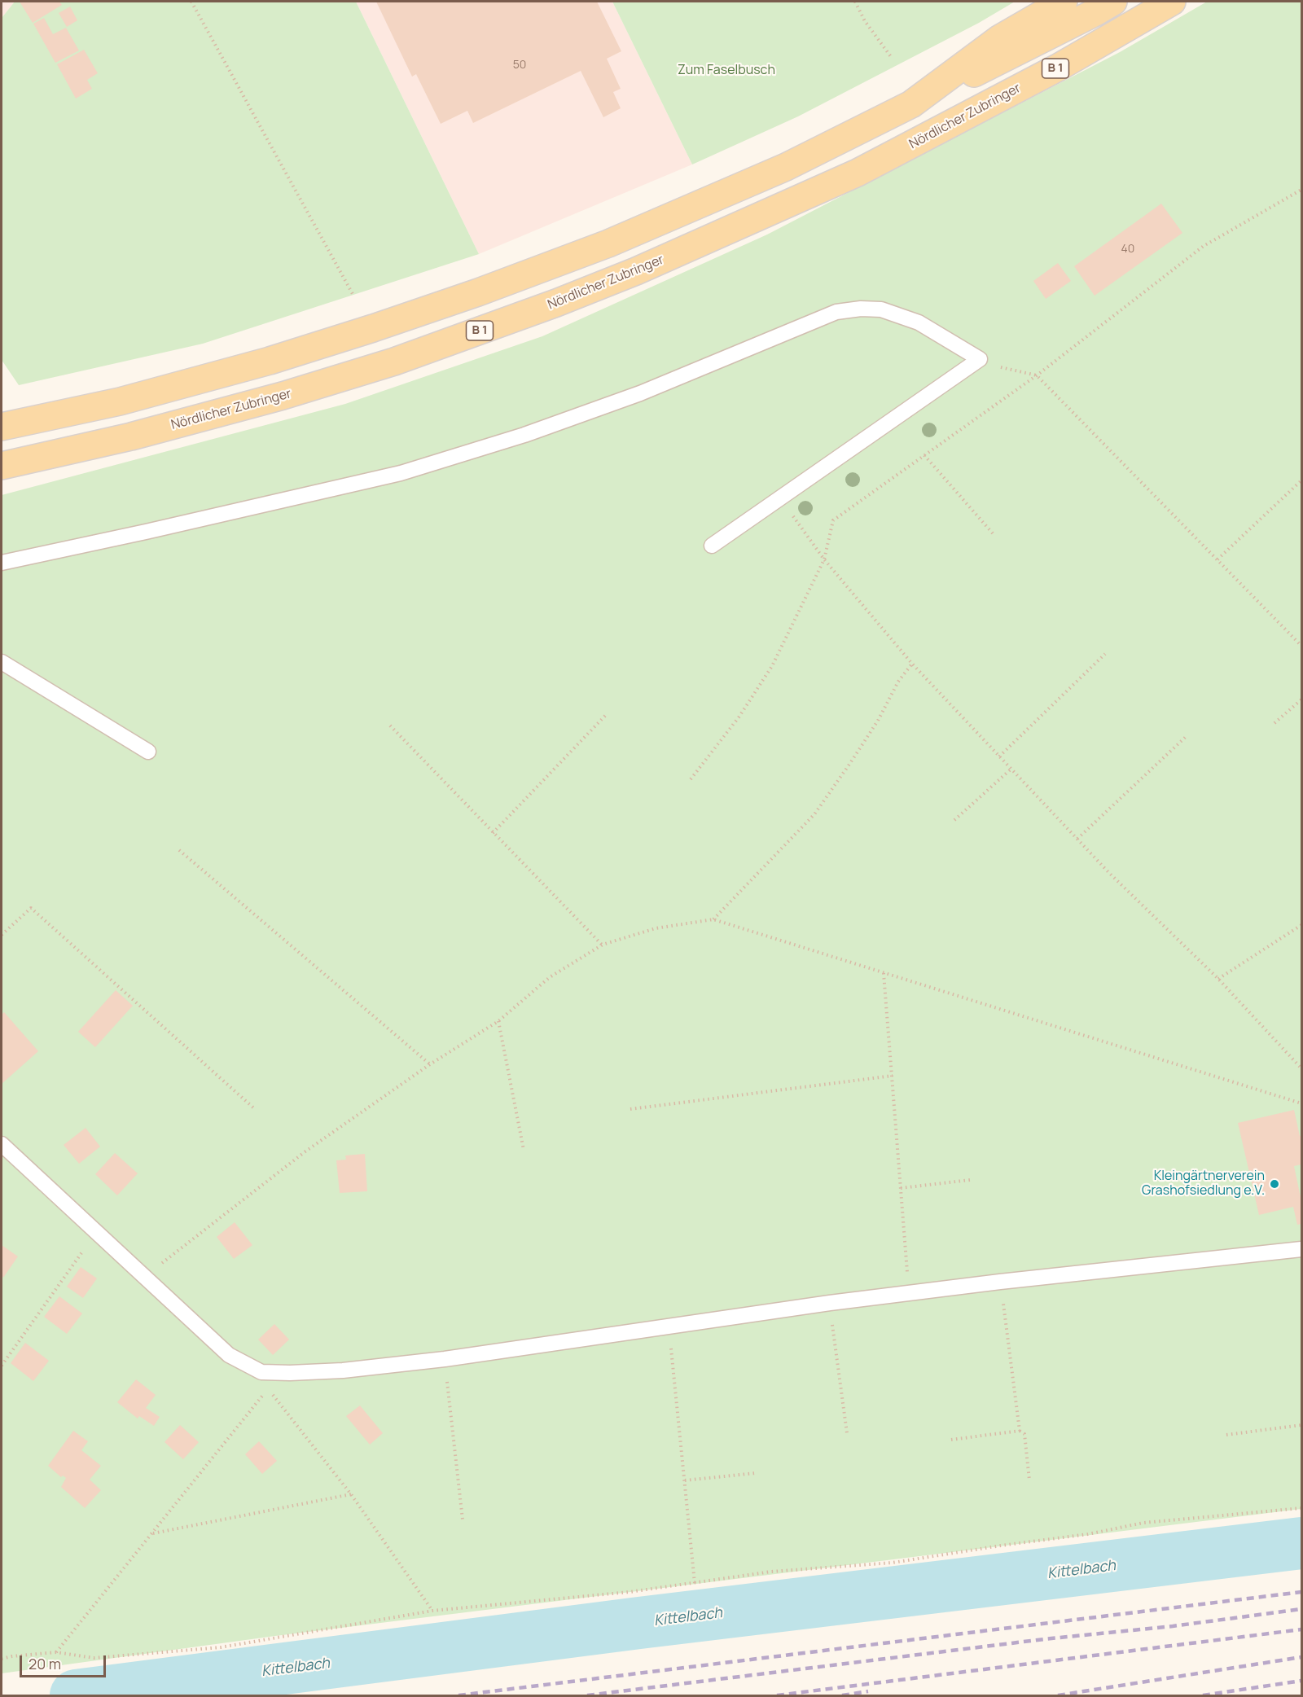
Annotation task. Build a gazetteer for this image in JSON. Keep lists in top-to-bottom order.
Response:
{
  "streets": {
    "main road": ["B 1", "Nördlicher Zubringer"]
  },
  "water": ["Kittelbach"],
  "parks": ["Zum Faselbusch"],
  "places": ["Kleingärtnerverein Grashofsiedlung e.V."],
  "house_numbers": ["50", "40"],
  "scale_bar": "20 m"
}
